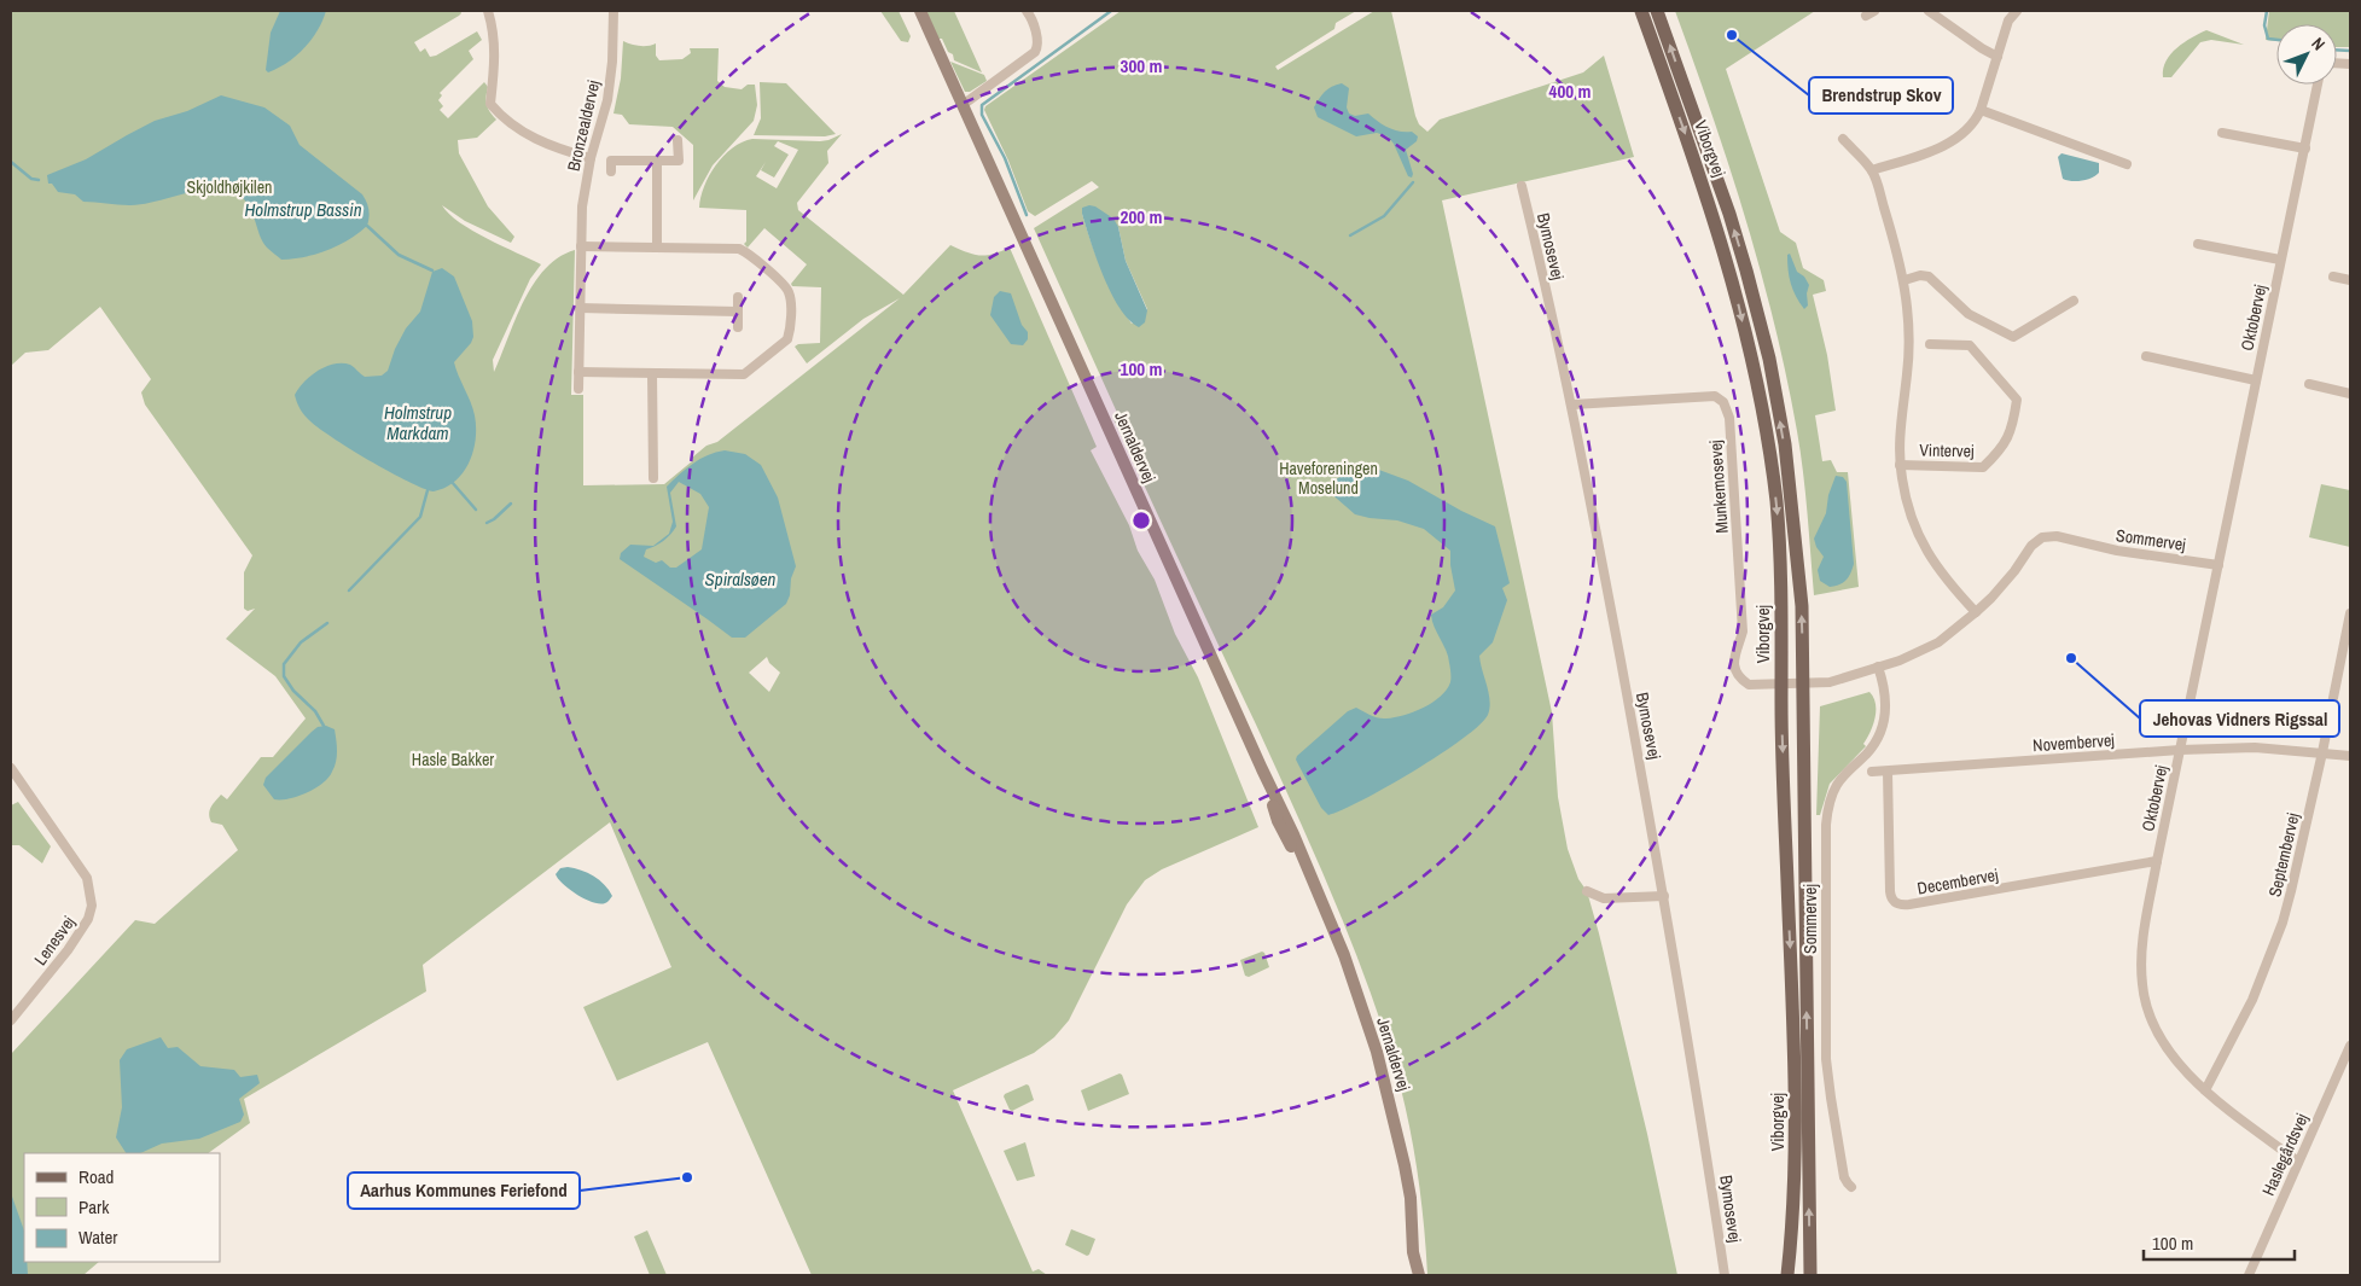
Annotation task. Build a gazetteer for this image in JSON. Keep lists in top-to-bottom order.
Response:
{
  "streets": {
    "main road": ["Viborgvej"],
    "street": [
      "Bronzealdervej",
      "Bymosevej",
      "Oktobervej",
      "Jernaldervej",
      "Vintervej",
      "Munkemosevej",
      "Sommervej",
      "Novembervej",
      "Septembervej",
      "Decembervej",
      "Lenesvej",
      "Haslegårdsvej"
    ]
  },
  "crossings": [
    ["Viborgvej", "Munkemosevej"],
    ["Viborgvej", "Sommervej"],
    ["Bymosevej", "Munkemosevej"],
    ["Oktobervej", "Sommervej"],
    ["Oktobervej", "Novembervej"],
    ["Oktobervej", "Septembervej"],
    ["Oktobervej", "Decembervej"],
    ["Oktobervej", "Haslegårdsvej"],
    ["Vintervej", "Sommervej"],
    ["Munkemosevej", "Sommervej"],
    ["Novembervej", "Septembervej"],
    ["Novembervej", "Decembervej"]
  ],
  "water": ["Holmstrup Bassin", "Holmstrup Markdam", "Spiralsøen"],
  "parks": ["Skjoldhøjkilen", "Haveforeningen Moselund", "Hasle Bakker"],
  "places": ["Brendstrup Skov", "Jehovas Vidners Rigssal", "Aarhus Kommunes Feriefond"],
  "legend": ["Road", "Park", "Water"],
  "scale_bar": "100 m",
  "north": "top right",
  "rings": [
    "300 m",
    "400 m",
    "200 m",
    "100 m"
  ]
}
